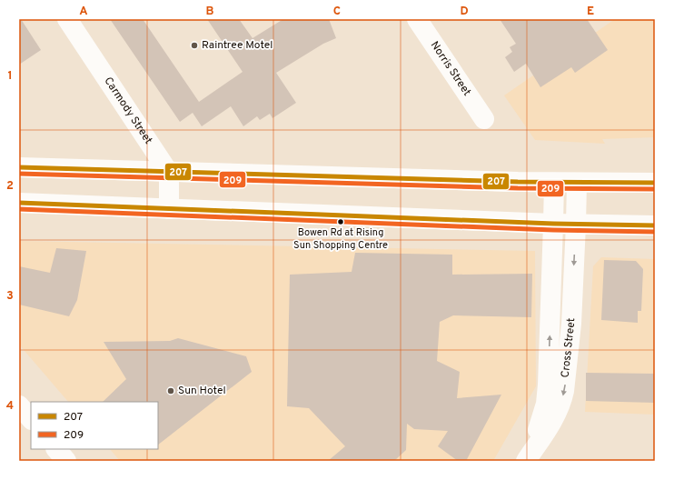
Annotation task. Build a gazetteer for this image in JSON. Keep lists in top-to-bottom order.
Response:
{
  "streets": {
    "main road": ["Norris Street", "Carmody Street", "Cross Street"]
  },
  "places": ["Raintree Motel", "Bowen Rd at Rising Sun Shopping Centre", "Sun Hotel"],
  "lines": ["transit line 207", "transit line 209"],
  "legend": ["207", "209"],
  "grid": {
    "columns": [
      "A",
      "B",
      "C",
      "D",
      "E"
    ],
    "rows": [
      "1",
      "2",
      "3",
      "4"
    ]
  }
}
